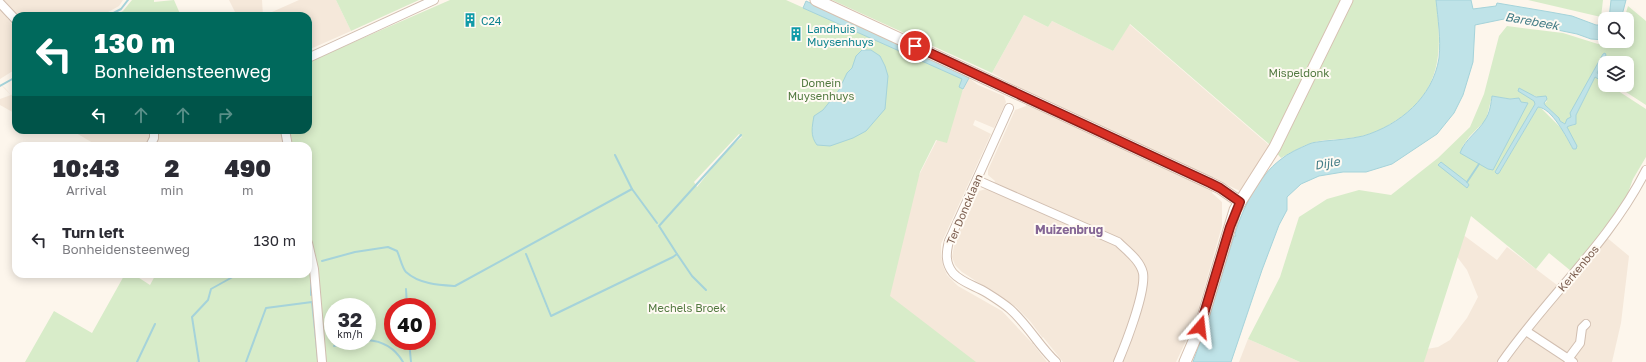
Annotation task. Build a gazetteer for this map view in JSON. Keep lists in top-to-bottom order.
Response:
{
  "streets": {
    "street": ["Ter Doncklaan", "Kerkenbos"]
  },
  "districts": ["Muizenbrug"],
  "water": ["Barebeek", "Dijle"],
  "parks": ["Mispeldonk", "Domein Muysenhuys", "Mechels Broek"],
  "places": {
    "building": ["C24", "Landhuis Muysenhuys"]
  },
  "page": {
    "turn": ["130 m", "Bonheidensteenweg"],
    "eta": [
      "10:43",
      "Arrival",
      "2",
      "min",
      "490",
      "m"
    ],
    "list": [
      {
        "name": "Turn left",
        "note": "Bonheidensteenweg",
        "value": "130 m"
      }
    ],
    "speed": "32 km/h",
    "limit": "40"
  }
}
